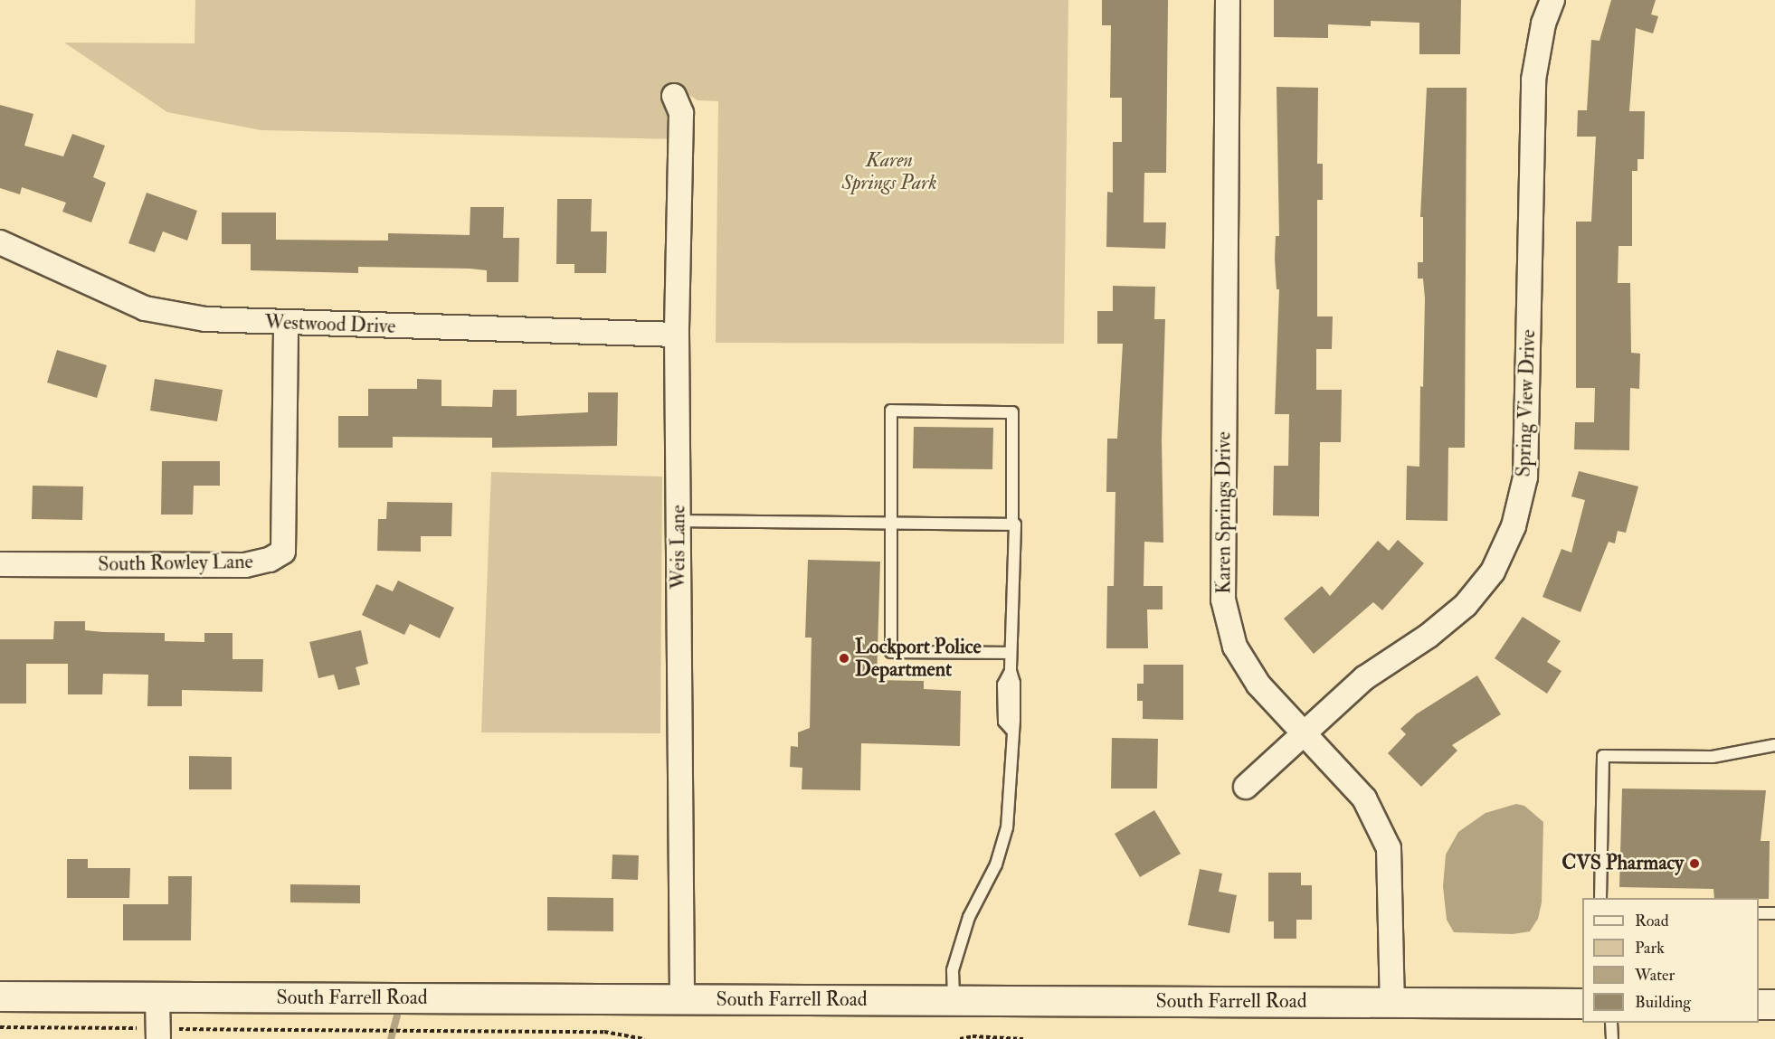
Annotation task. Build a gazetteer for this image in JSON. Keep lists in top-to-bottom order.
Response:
{
  "streets": {
    "street": [
      "Westwood Drive",
      "Spring View Drive",
      "Karen Springs Drive",
      "Weis Lane",
      "South Rowley Lane",
      "South Farrell Road"
    ]
  },
  "crossings": [
    ["Westwood Drive", "Weis Lane"],
    ["Westwood Drive", "South Rowley Lane"],
    ["Spring View Drive", "Karen Springs Drive"],
    ["Karen Springs Drive", "South Farrell Road"],
    ["Weis Lane", "South Farrell Road"]
  ],
  "parks": ["Karen Springs Park"],
  "places": ["Lockport Police Department", "CVS Pharmacy"],
  "legend": [
    "Road",
    "Park",
    "Water",
    "Building"
  ]
}
